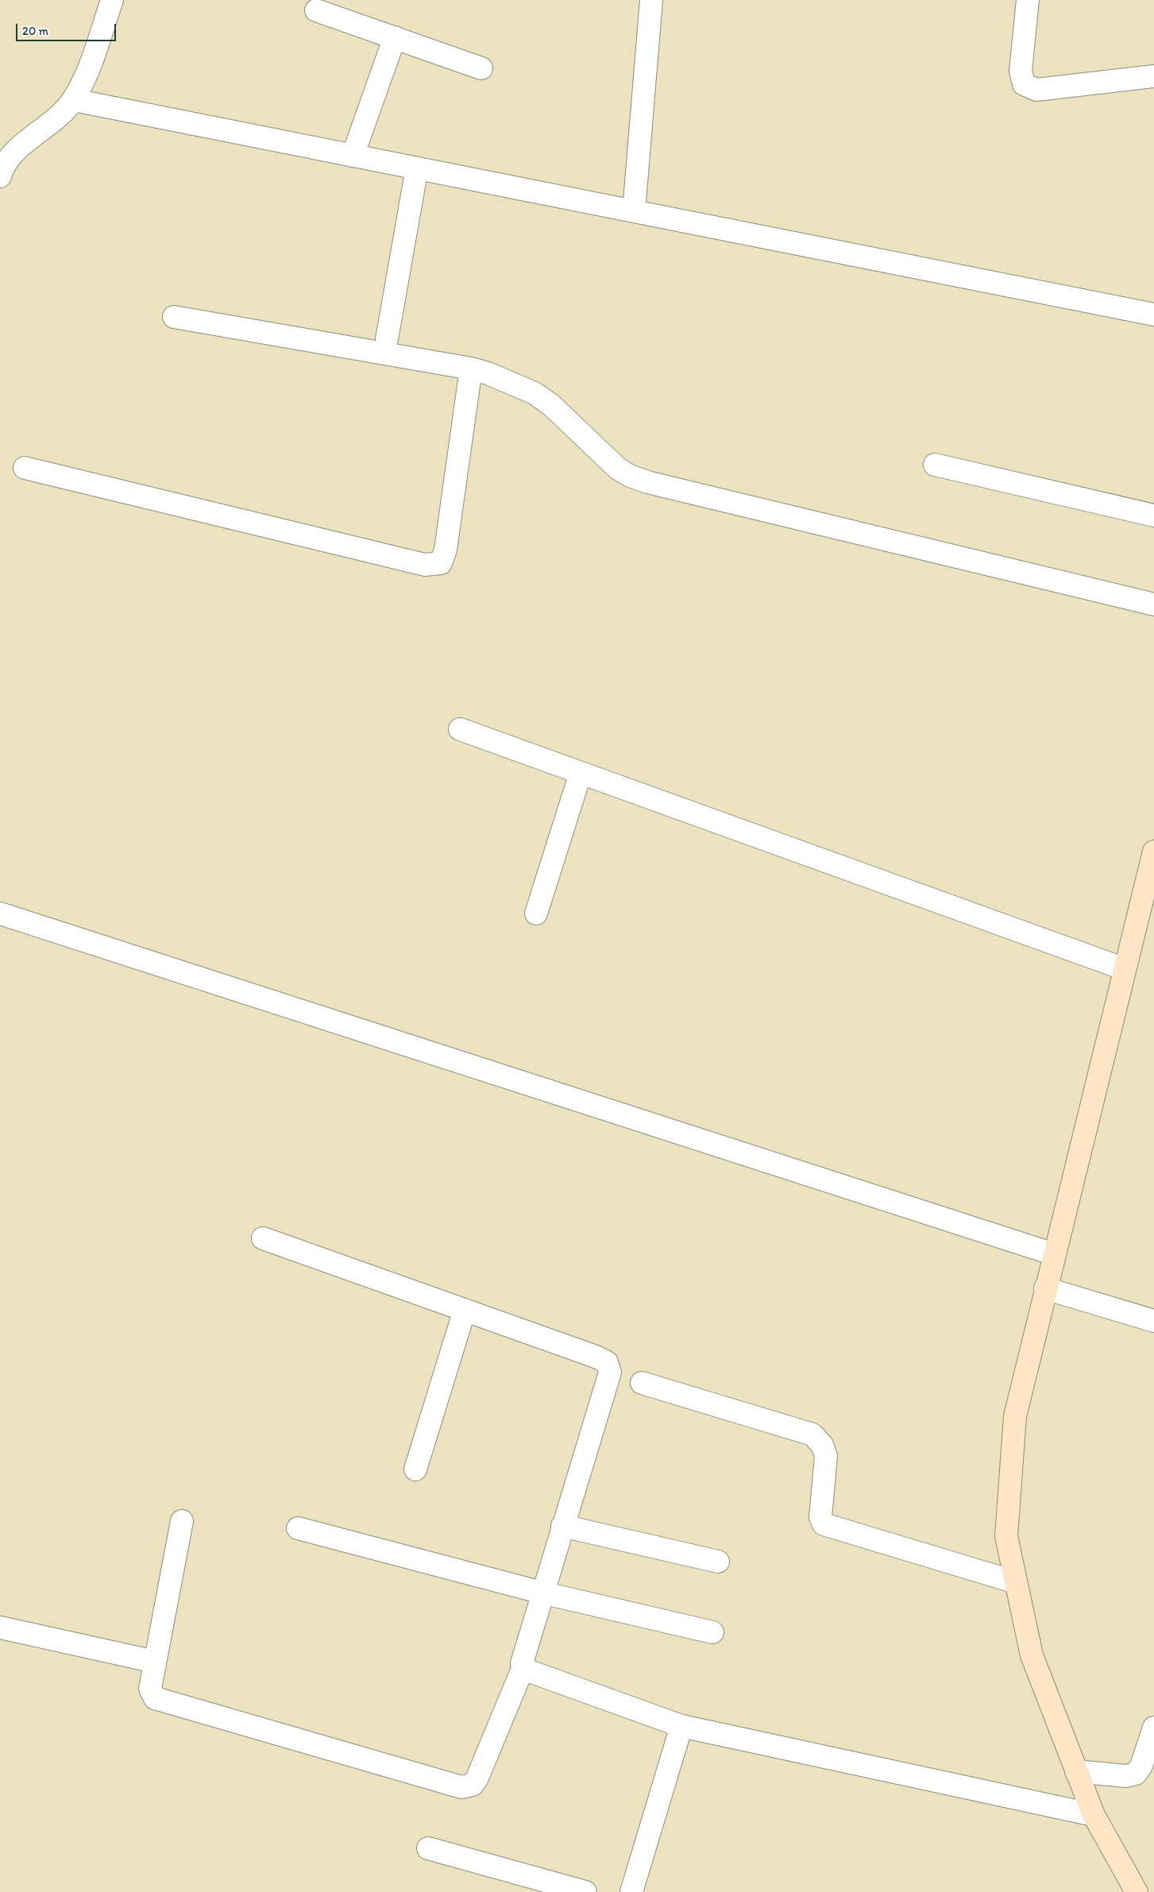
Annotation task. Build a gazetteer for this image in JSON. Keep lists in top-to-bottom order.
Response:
{
  "scale_bar": "20 m"
}
